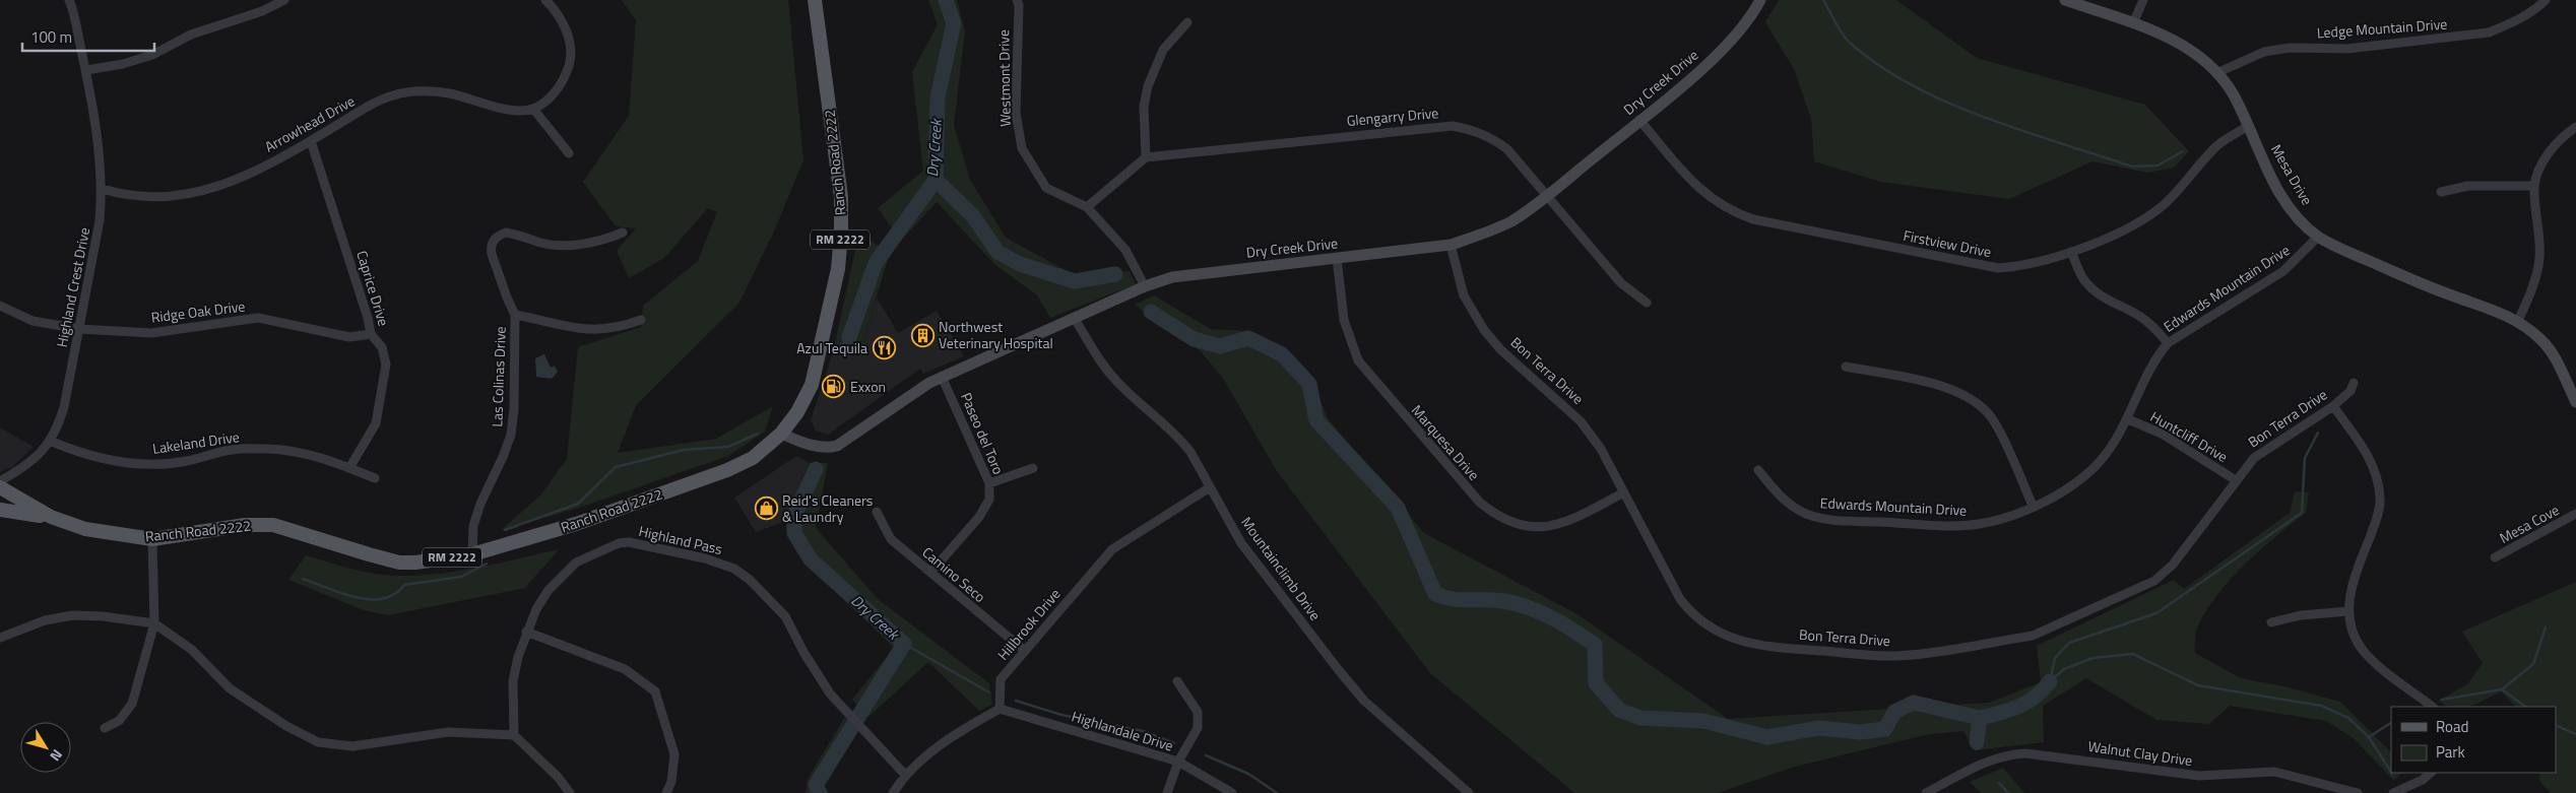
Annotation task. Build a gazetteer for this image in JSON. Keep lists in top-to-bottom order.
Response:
{
  "streets": {
    "main road": ["Ranch Road 2222", "RM 2222"],
    "street": [
      "Ledge Mountain Drive",
      "Westmont Drive",
      "Dry Creek Drive",
      "Glengarry Drive",
      "Arrowhead Drive",
      "Mesa Drive",
      "Firstview Drive",
      "Highland Crest Drive",
      "Caprice Drive",
      "Edwards Mountain Drive",
      "Ridge Oak Drive",
      "Bon Terra Drive",
      "Las Colinas Drive",
      "Paseo del Toro",
      "Huntcliff Drive",
      "Lakeland Drive",
      "Marquesa Drive",
      "Mesa Cove",
      "Highland Pass",
      "Mountainclimb Drive",
      "Camino Seco",
      "Hillbrook Drive",
      "Highlandale Drive",
      "Walnut Clay Drive"
    ]
  },
  "crossings": [
    ["Ledge Mountain Drive", "Mesa Drive"],
    ["Westmont Drive", "Dry Creek Drive"],
    ["Dry Creek Drive", "Glengarry Drive"],
    ["Dry Creek Drive", "Ranch Road 2222"],
    ["Dry Creek Drive", "Firstview Drive"],
    ["Dry Creek Drive", "Bon Terra Drive"],
    ["Dry Creek Drive", "Paseo del Toro"],
    ["Dry Creek Drive", "Marquesa Drive"],
    ["Dry Creek Drive", "Mountainclimb Drive"],
    ["Arrowhead Drive", "Highland Crest Drive"],
    ["Arrowhead Drive", "Caprice Drive"],
    ["Ranch Road 2222", "RM 2222"],
    ["Ranch Road 2222", "Las Colinas Drive"],
    ["Mesa Drive", "Firstview Drive"],
    ["Mesa Drive", "Edwards Mountain Drive"],
    ["Highland Crest Drive", "Ridge Oak Drive"],
    ["Highland Crest Drive", "Lakeland Drive"],
    ["Caprice Drive", "Ridge Oak Drive"],
    ["Caprice Drive", "Lakeland Drive"],
    ["Edwards Mountain Drive", "Huntcliff Drive"],
    ["Bon Terra Drive", "Huntcliff Drive"],
    ["Bon Terra Drive", "Marquesa Drive"],
    ["Paseo del Toro", "Camino Seco"],
    ["Mountainclimb Drive", "Hillbrook Drive"],
    ["Camino Seco", "Hillbrook Drive"],
    ["Hillbrook Drive", "Highlandale Drive"]
  ],
  "water": ["Dry Creek"],
  "places": {
    "building": ["Northwest Veterinary Hospital"],
    "restaurant": ["Azul Tequila"],
    "fuel station": ["Exxon"],
    "shop": ["Reid's Cleaners & Laundry"]
  },
  "legend": ["Road", "Park"],
  "scale_bar": "100 m",
  "north": "bottom right"
}
